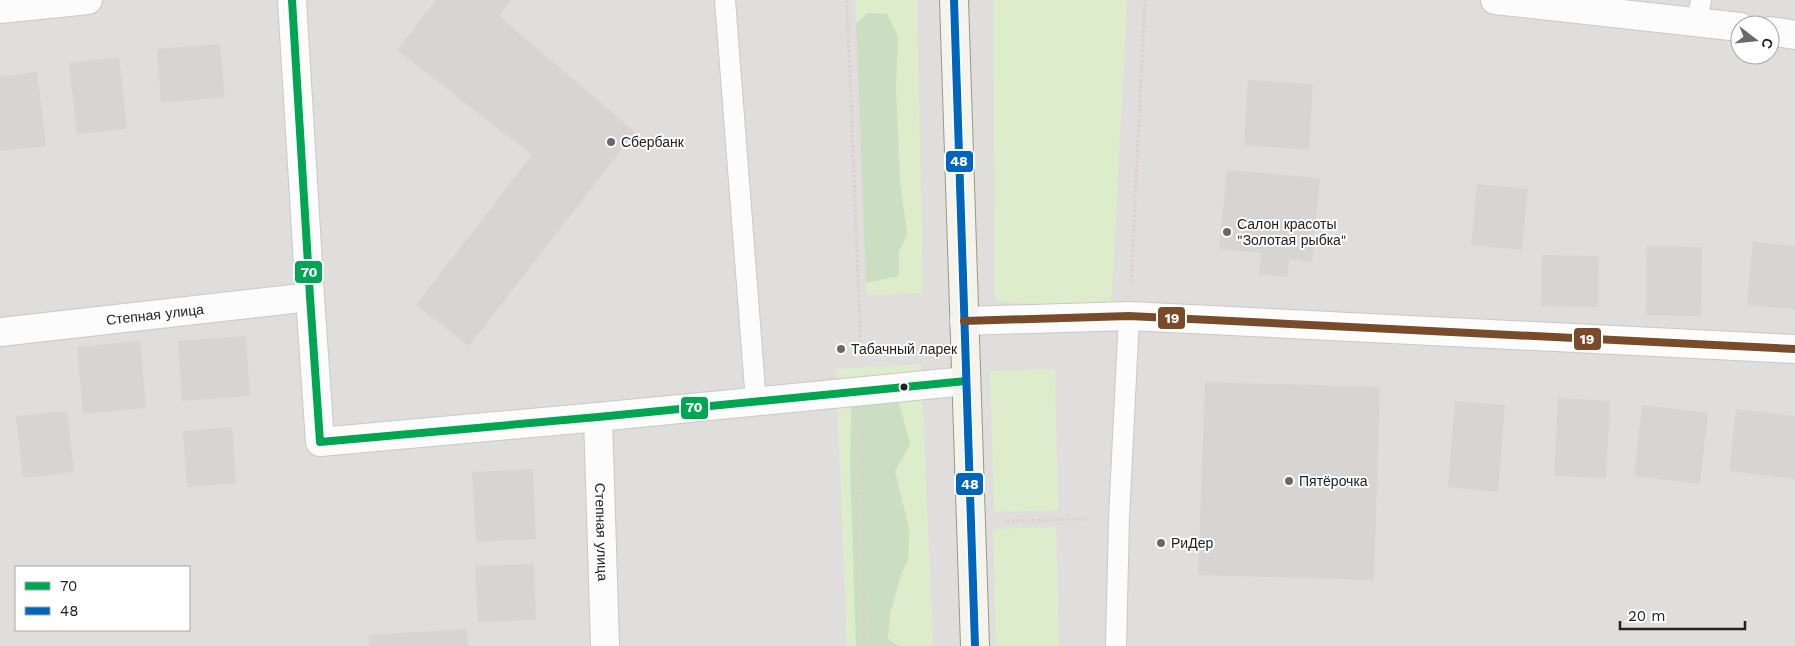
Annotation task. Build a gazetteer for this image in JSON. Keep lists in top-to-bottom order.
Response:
{
  "streets": {
    "street": ["Степная улица"]
  },
  "places": [
    "Сбербанк",
    "Салон красоты \"Золотая рыбка\"",
    "Табачный ларек",
    "Пятёрочка",
    "РиДер"
  ],
  "lines": ["transit line 70", "transit line 48", "transit line 19"],
  "legend": ["70", "48"],
  "scale_bar": "20 m",
  "north": "right"
}
